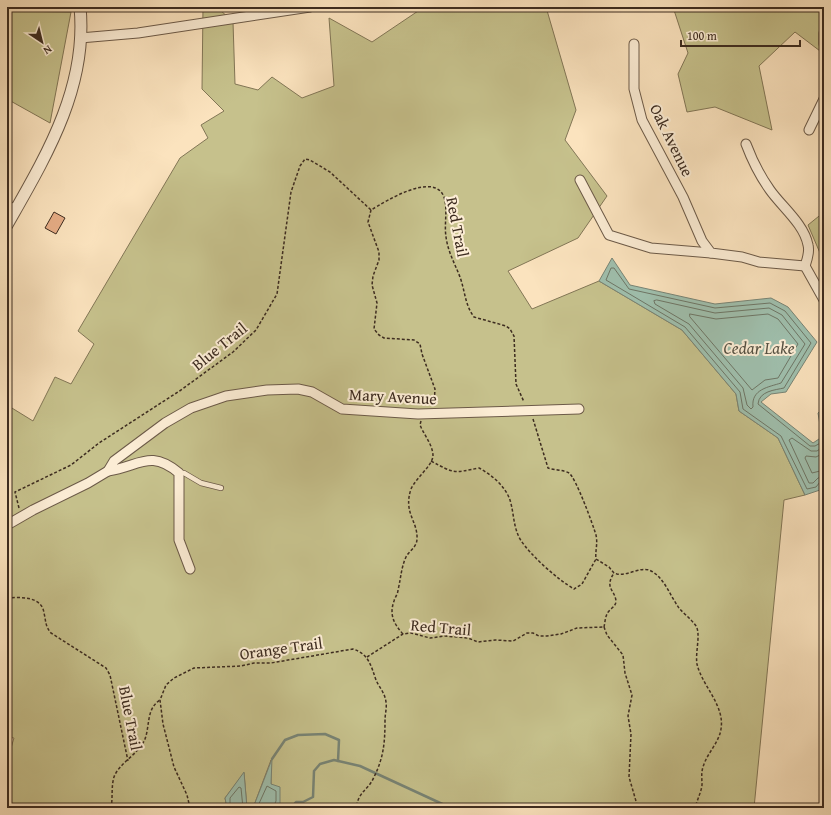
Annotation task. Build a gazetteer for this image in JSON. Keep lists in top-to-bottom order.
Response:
{
  "streets": {
    "street": ["Oak Avenue", "Mary Avenue"],
    "path": ["Red Trail", "Blue Trail", "Orange Trail"]
  },
  "crossings": [
    ["Red Trail", "Blue Trail"],
    ["Red Trail", "Mary Avenue"],
    ["Blue Trail", "Mary Avenue"],
    ["Blue Trail", "Orange Trail"]
  ],
  "water": ["Cedar Lake"],
  "scale_bar": "100 m",
  "north": "bottom right"
}
